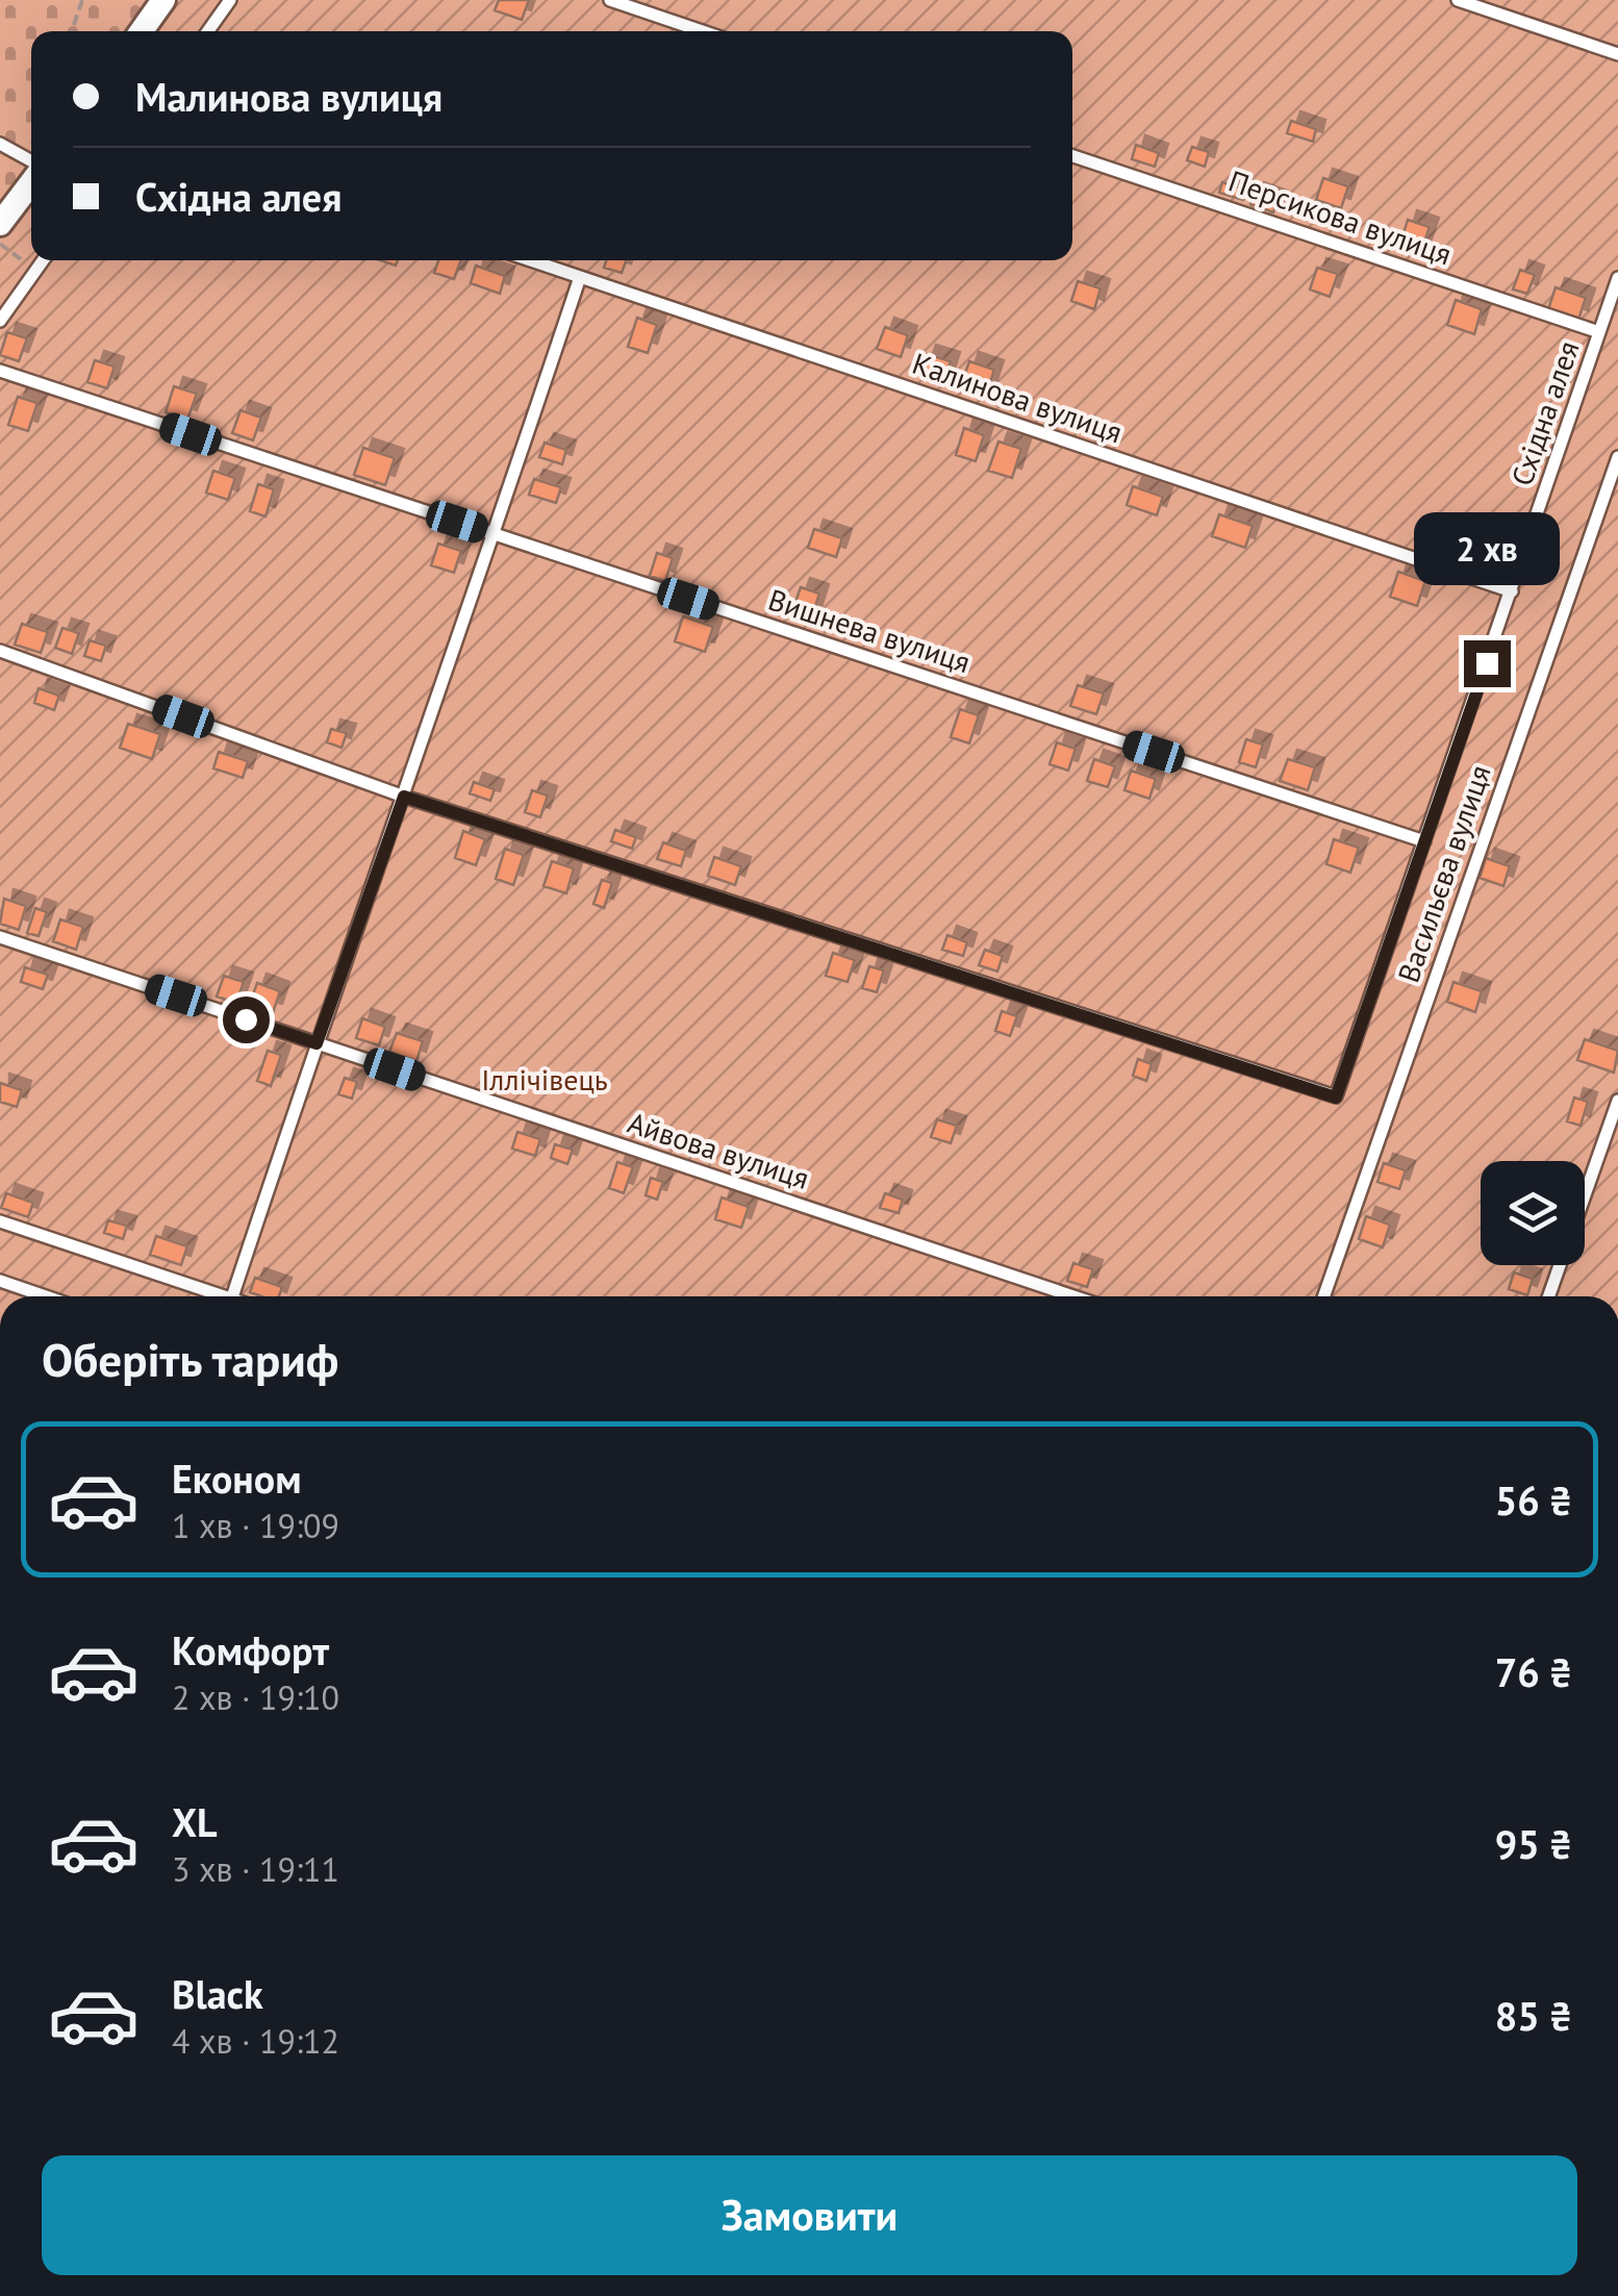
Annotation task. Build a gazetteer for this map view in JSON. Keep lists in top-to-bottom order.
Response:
{
  "streets": {
    "lane": [
      "Персикова вулиця",
      "Калинова вулиця",
      "Східна алея",
      "Вишнева вулиця",
      "Васильєва вулиця",
      "Айвова вулиця"
    ]
  },
  "crossings": [
    ["Персикова вулиця", "Східна алея"],
    ["Калинова вулиця", "Східна алея"],
    ["Східна алея", "Вишнева вулиця"]
  ],
  "parks": ["Іллічівець"],
  "page": {
    "banner": ["Малинова вулиця", "Східна алея"],
    "bubble": "2 хв",
    "heading": "Оберіть тариф",
    "list": [
      {
        "name": "Економ",
        "note": "1 хв · 19:09",
        "value": "56 ₴"
      },
      {
        "name": "Комфорт",
        "note": "2 хв · 19:10",
        "value": "76 ₴"
      },
      {
        "name": "XL",
        "note": "3 хв · 19:11",
        "value": "95 ₴"
      },
      {
        "name": "Black",
        "note": "4 хв · 19:12",
        "value": "85 ₴"
      }
    ],
    "buttons": "Замовити"
  }
}
